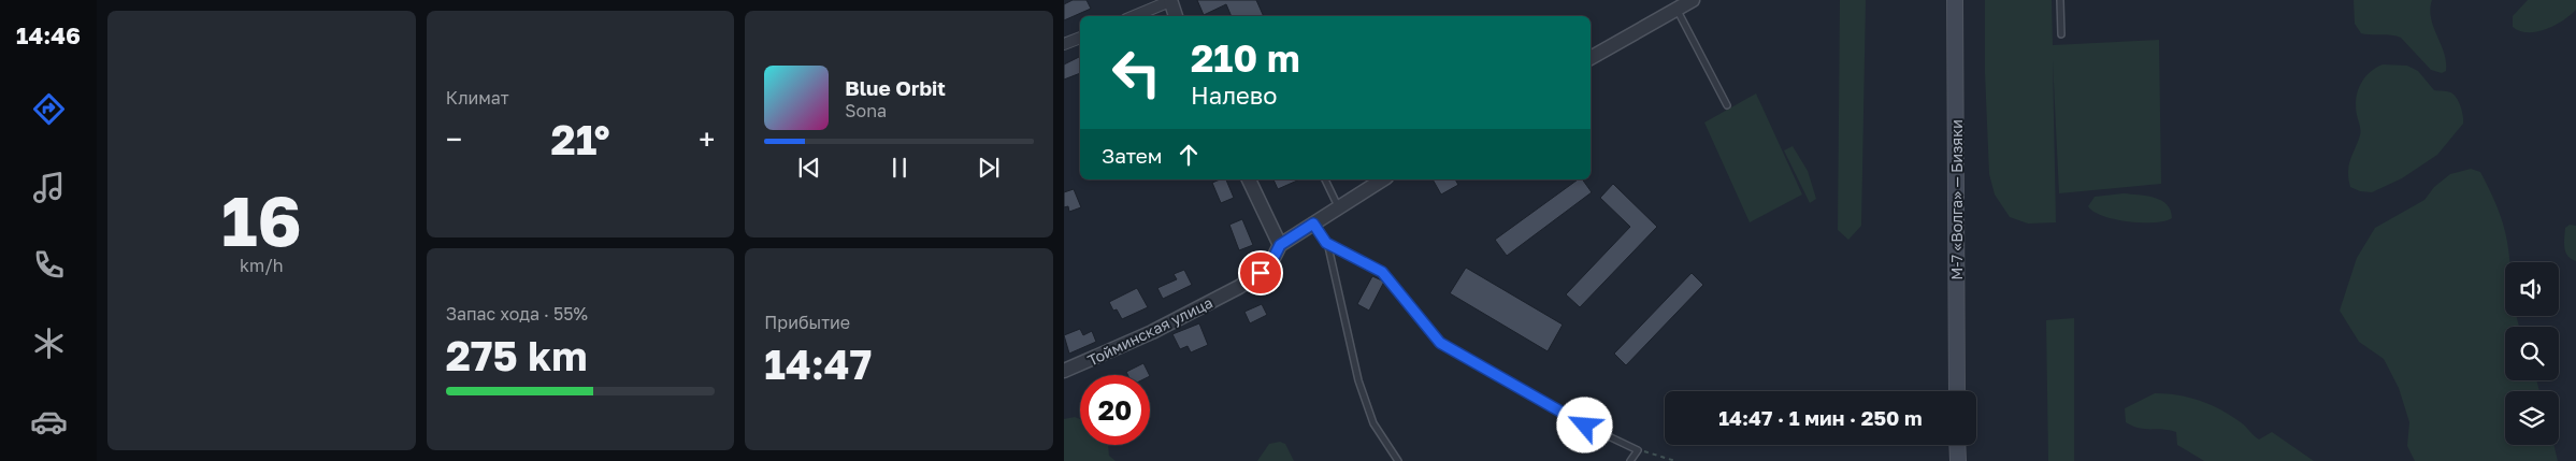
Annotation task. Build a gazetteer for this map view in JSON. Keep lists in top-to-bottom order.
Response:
{
  "streets": {
    "main road": ["М-7 «Волга» — Бизяки"],
    "street": ["Тойминская улица"]
  },
  "page": {
    "tabs": "14:46",
    "tile": [
      ["16", "km/h"],
      "Климат",
      ["Запас хода · 55%", "275 km"],
      ["Прибытие", "14:47"]
    ],
    "turn": ["210 m", "Налево"],
    "song": ["Blue Orbit", "Sona"],
    "heat": ["−", "21°", "+"],
    "then": "Затем",
    "limit": "20",
    "trip": "14:47 · 1 мин · 250 m"
  }
}
